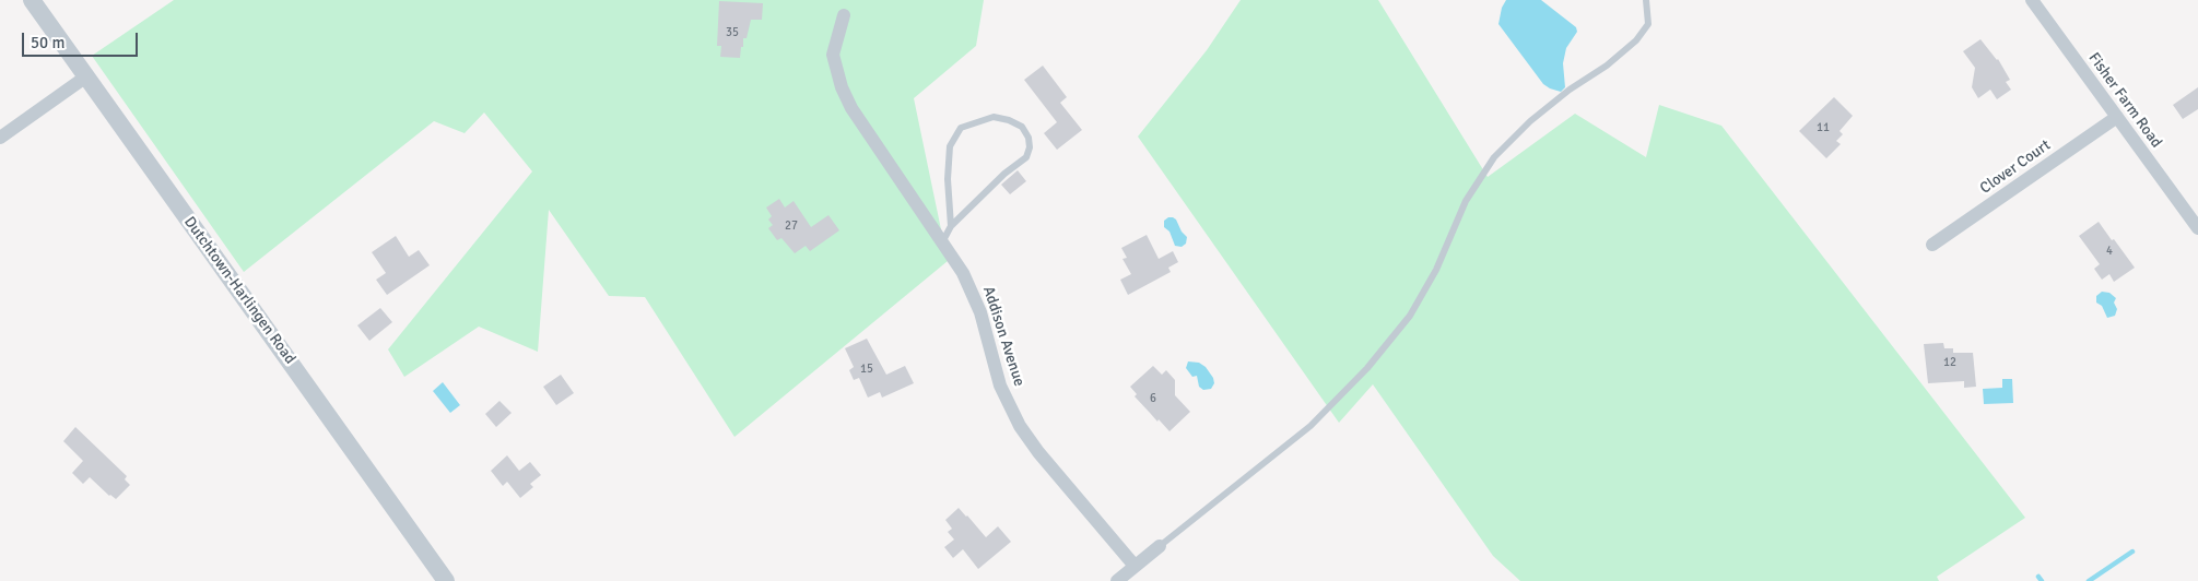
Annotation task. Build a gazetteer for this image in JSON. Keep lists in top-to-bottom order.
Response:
{
  "streets": {
    "street": [
      "Fisher Farm Road",
      "Clover Court",
      "Dutchtown-Harlingen Road",
      "Addison Avenue"
    ]
  },
  "crossings": [
    ["Fisher Farm Road", "Clover Court"]
  ],
  "house_numbers": [
    "35",
    "11",
    "27",
    "4",
    "12",
    "15",
    "6"
  ],
  "scale_bar": "50 m"
}
